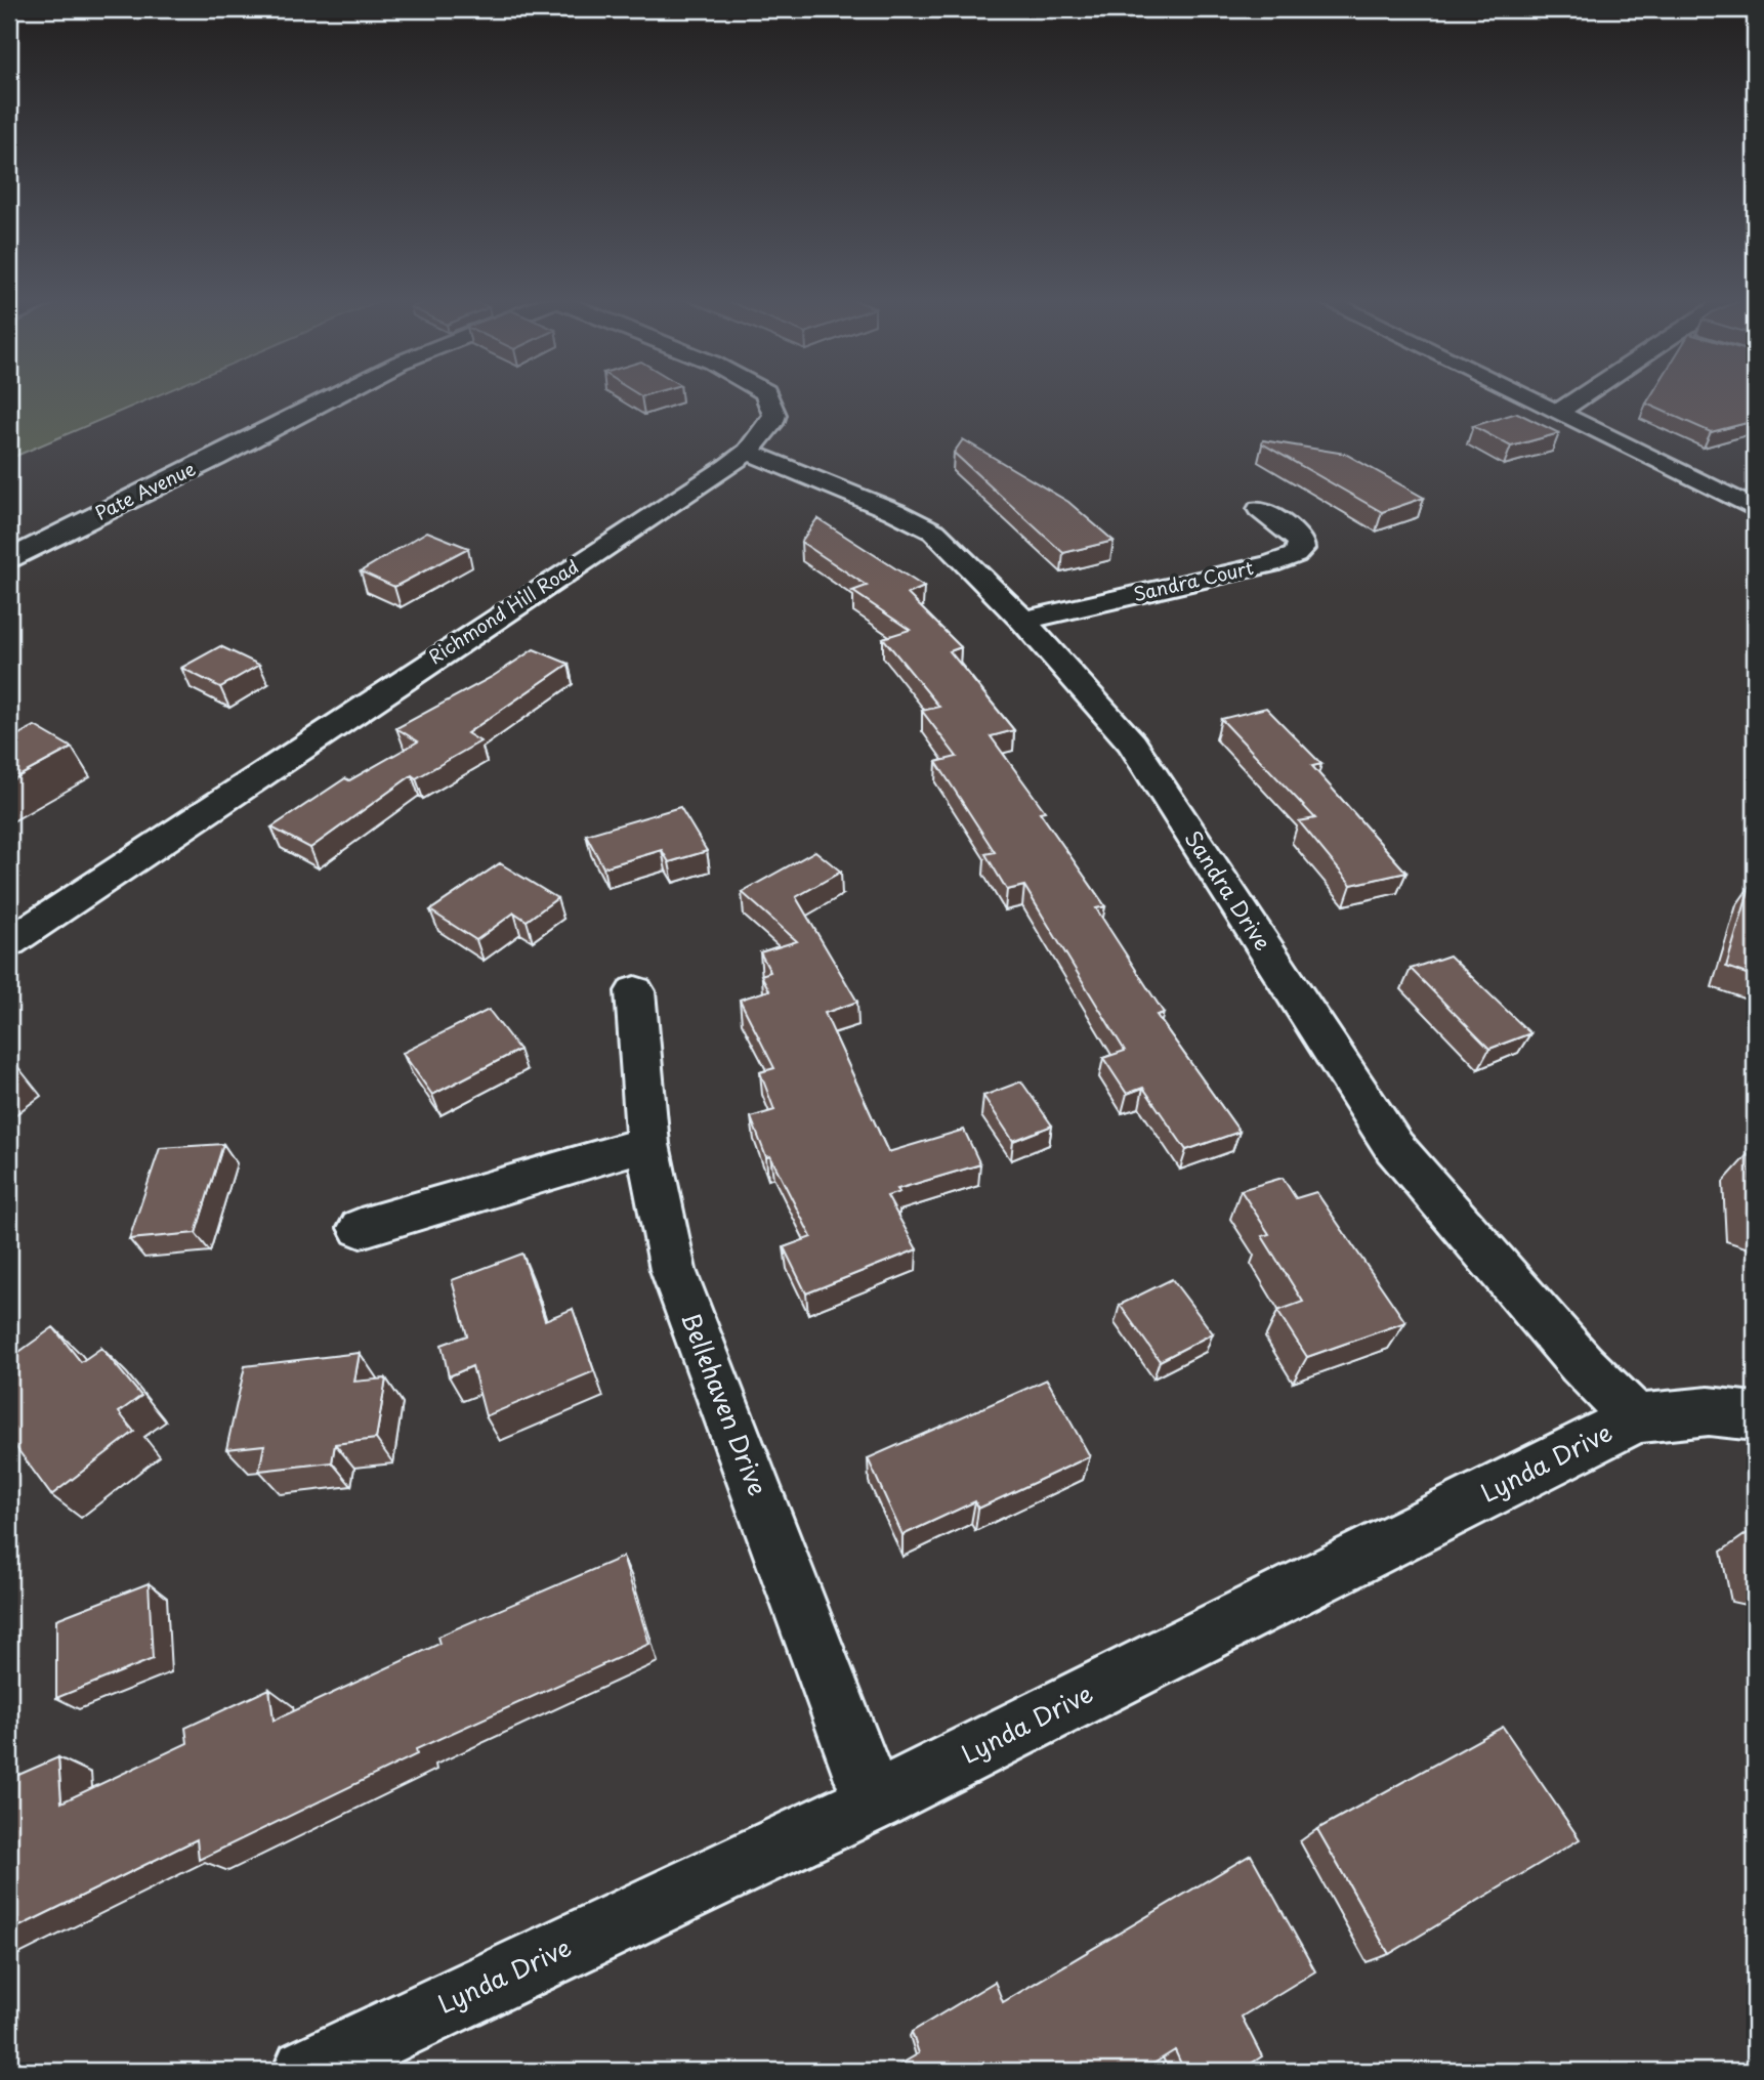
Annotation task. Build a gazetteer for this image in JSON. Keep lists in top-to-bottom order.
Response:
{
  "streets": {
    "street": [
      "Pate Avenue",
      "Sandra Court",
      "Richmond Hill Road",
      "Sandra Drive",
      "Bellehaven Drive",
      "Lynda Drive"
    ]
  },
  "crossings": [
    ["Sandra Court", "Sandra Drive"],
    ["Richmond Hill Road", "Sandra Drive"],
    ["Sandra Drive", "Lynda Drive"],
    ["Bellehaven Drive", "Lynda Drive"]
  ]
}
